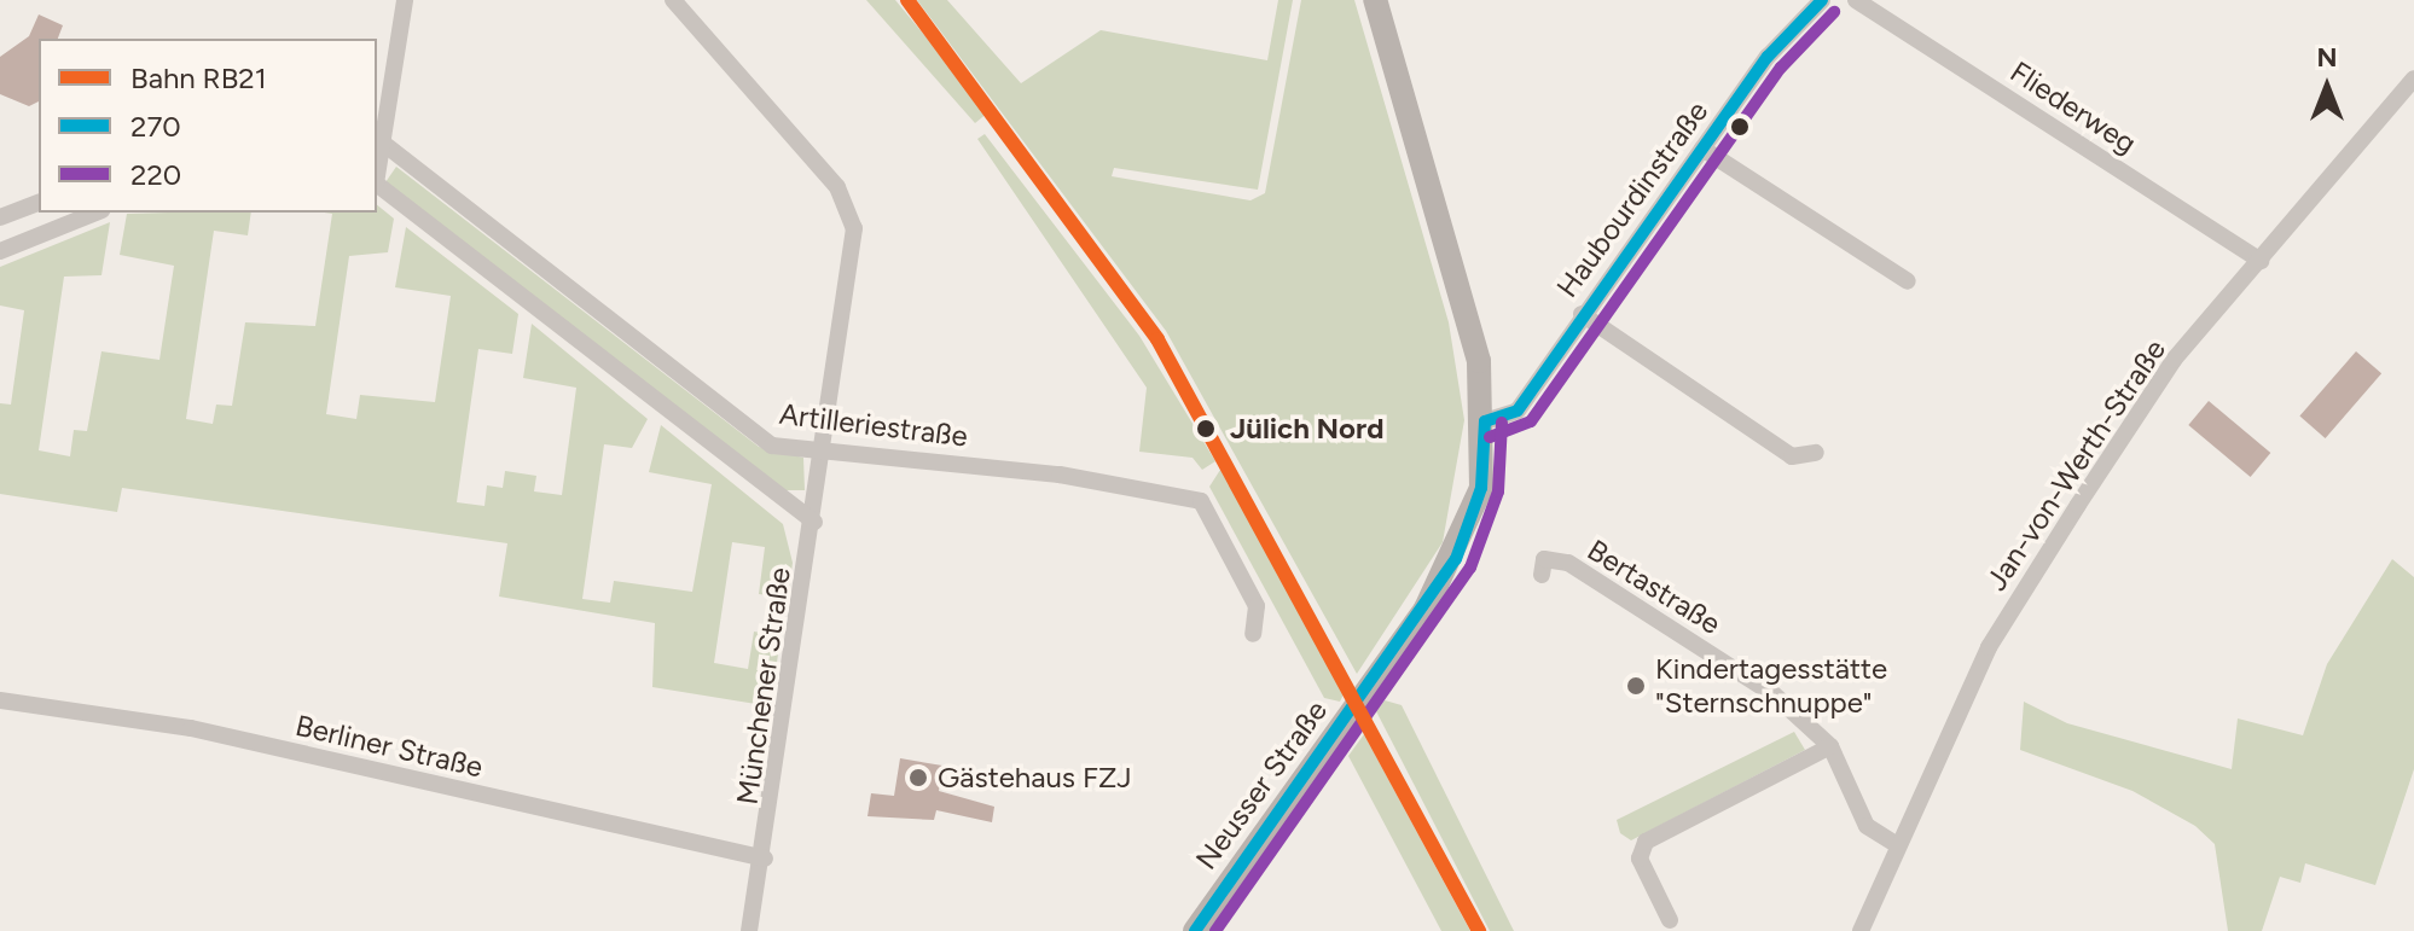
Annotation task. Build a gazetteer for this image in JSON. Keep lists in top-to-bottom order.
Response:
{
  "streets": {
    "main road": ["Neusser Straße"],
    "street": [
      "Fliederweg",
      "Haubourdinstraße",
      "Artilleriestraße",
      "Jan-von-Werth-Straße",
      "Bertastraße",
      "Münchener Straße",
      "Berliner Straße"
    ]
  },
  "crossings": [
    ["Fliederweg", "Jan-von-Werth-Straße"],
    ["Haubourdinstraße", "Neusser Straße"],
    ["Artilleriestraße", "Münchener Straße"],
    ["Jan-von-Werth-Straße", "Bertastraße"],
    ["Münchener Straße", "Berliner Straße"]
  ],
  "places": ["Jülich Nord", "Kindertagesstätte \"Sternschnuppe\"", "Gästehaus FZJ"],
  "lines": ["rail line RB21", "transit line 270", "transit line 220"],
  "legend": ["Bahn RB21", "270", "220"],
  "north": "top"
}
